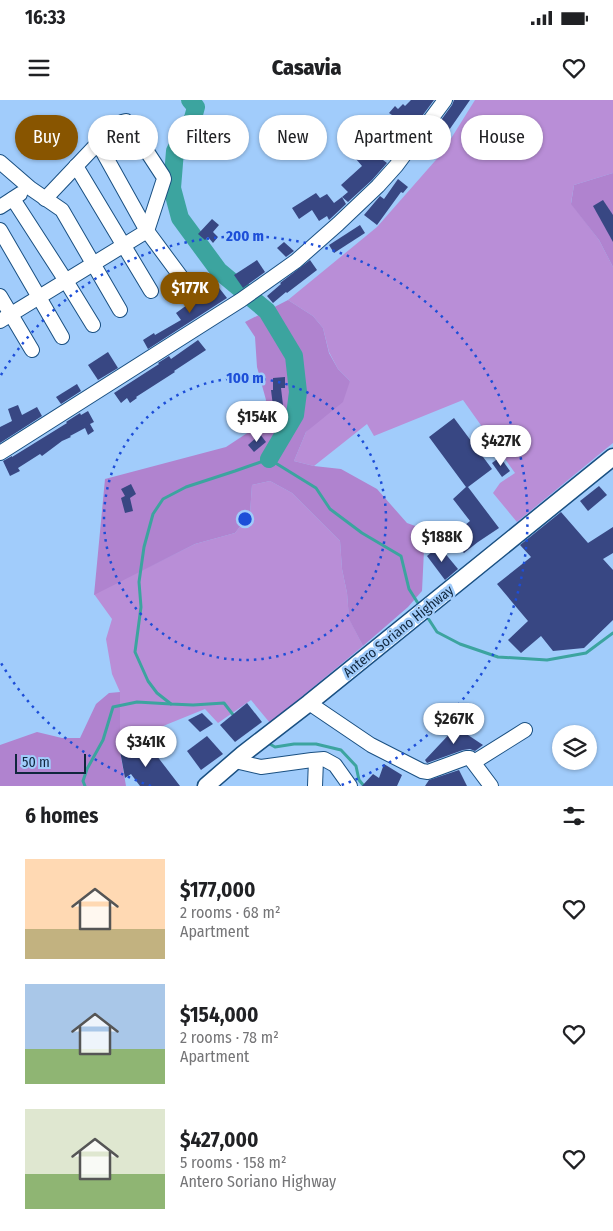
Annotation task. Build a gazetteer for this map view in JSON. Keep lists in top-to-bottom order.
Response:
{
  "streets": {
    "main road": ["Antero Soriano Highway"]
  },
  "scale_bar": "50 m",
  "page": {
    "status": "16:33",
    "header": "Casavia",
    "chip": [
      "Buy",
      "Rent",
      "Filters",
      "New",
      "Apartment",
      "House"
    ],
    "price": [
      "$177K",
      "$154K",
      "$427K",
      "$188K",
      "$267K",
      "$341K"
    ],
    "scale": "50 m",
    "heading": "6 homes",
    "list": [
      {
        "name": "$177,000",
        "note": "2 rooms · 68 m² · Apartment"
      },
      {
        "name": "$154,000",
        "note": "2 rooms · 78 m² · Apartment"
      },
      {
        "name": "$427,000",
        "note": "5 rooms · 158 m² · Antero Soriano Highway"
      }
    ]
  },
  "rings": ["200 m", "100 m"]
}
